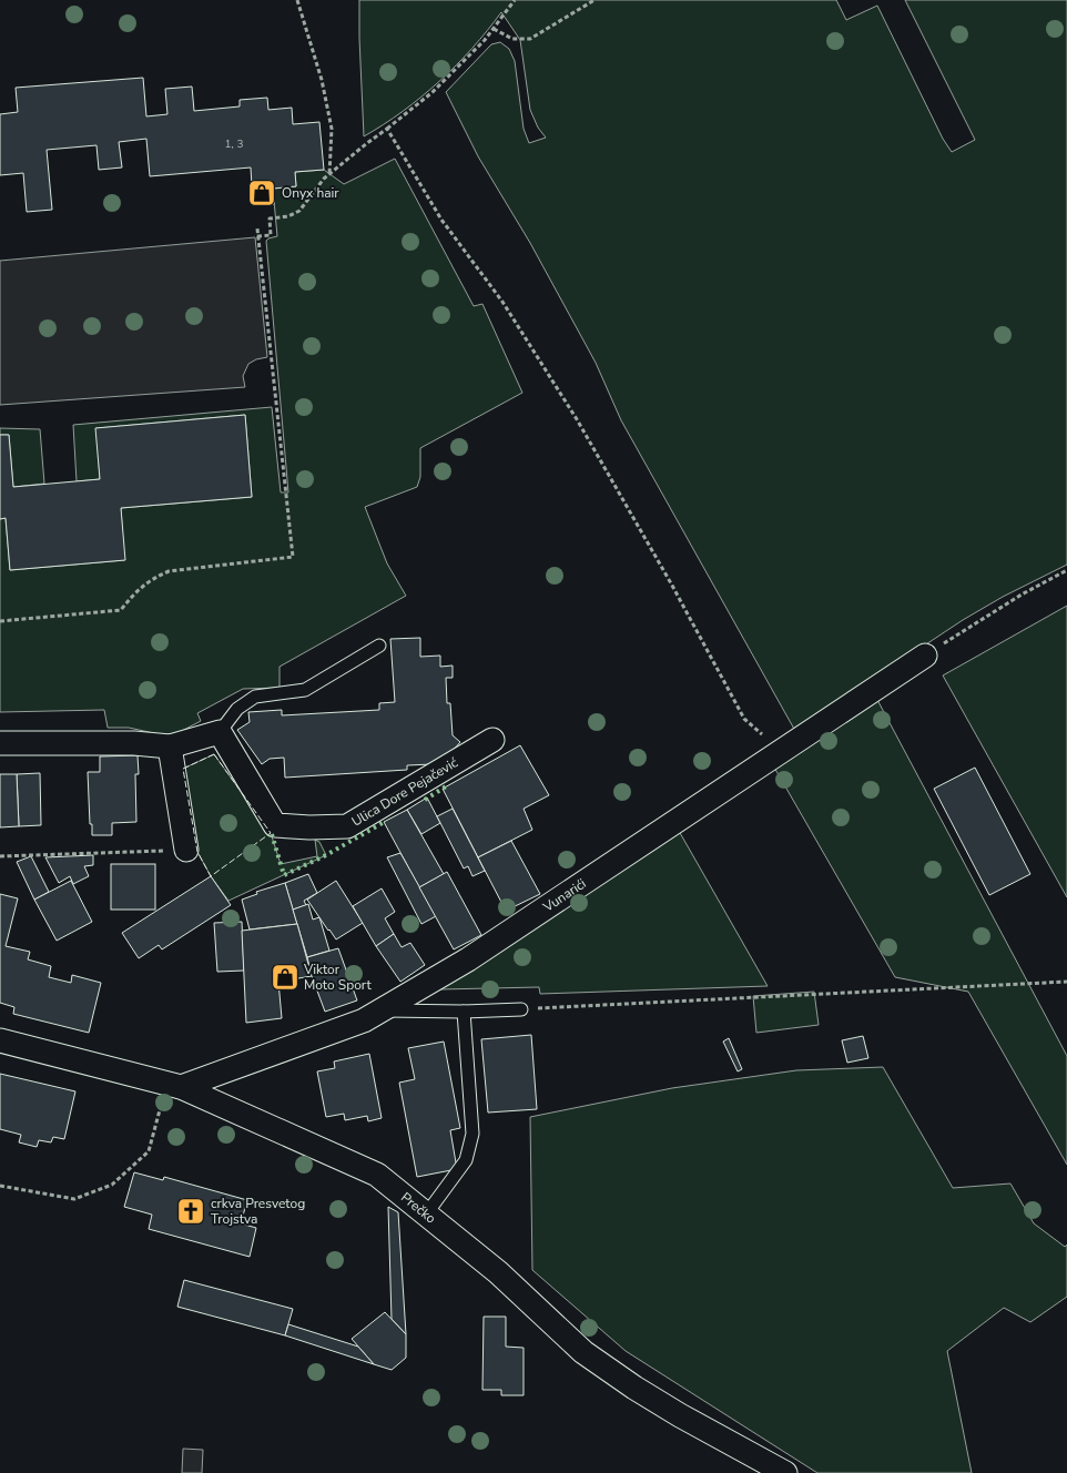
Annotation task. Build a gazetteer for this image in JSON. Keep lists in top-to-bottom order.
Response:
{
  "streets": {
    "street": ["Ulica Dore Pejačević", "Vunarići", "Prečko"]
  },
  "crossings": [
    ["Vunarići", "Prečko"]
  ],
  "places": {
    "shop": ["Onyx hair", "Viktor Moto Sport"],
    "church": ["crkva Presvetog Trojstva"]
  },
  "house_numbers": ["1, 3"]
}
